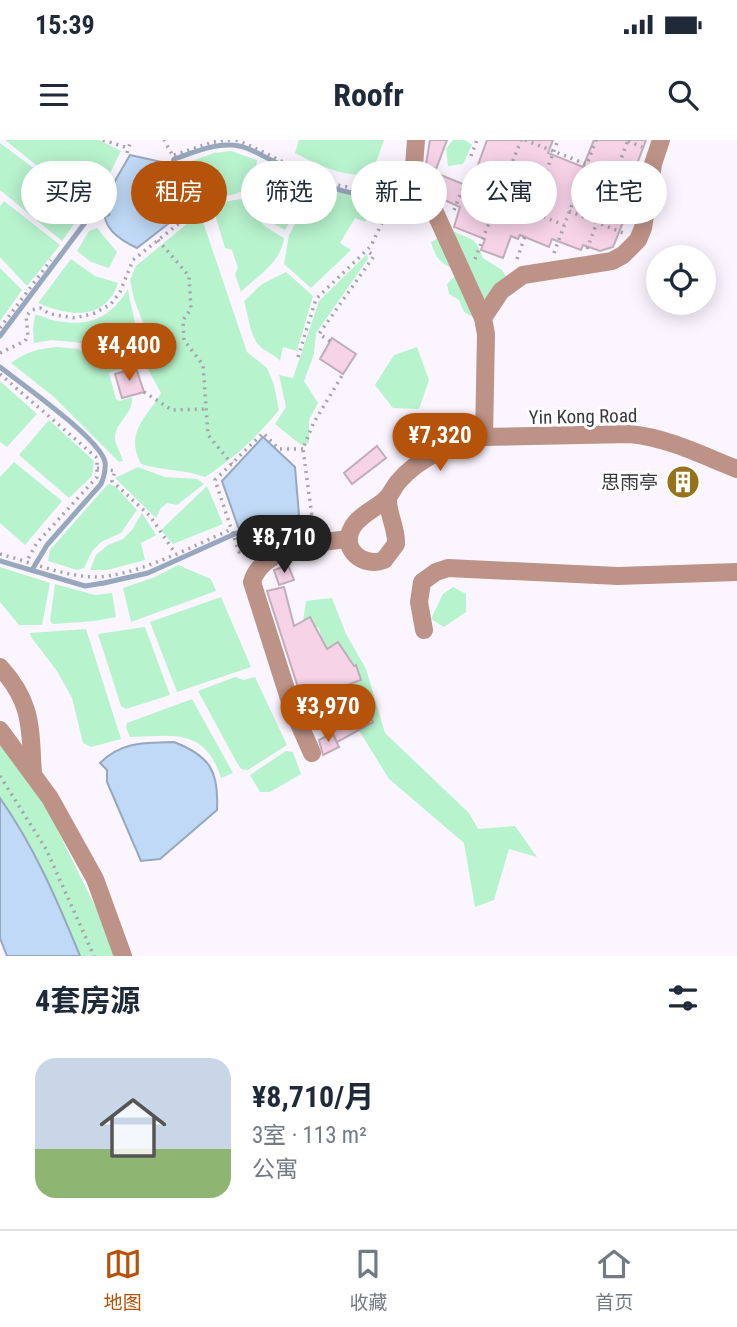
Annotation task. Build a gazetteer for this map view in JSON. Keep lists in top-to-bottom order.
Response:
{
  "streets": {
    "street": ["Yin Kong Road"]
  },
  "places": {
    "building": ["思雨亭"]
  },
  "page": {
    "status": "15:39",
    "header": "Roofr",
    "chip": [
      "买房",
      "租房",
      "筛选",
      "新上",
      "公寓",
      "住宅"
    ],
    "price": [
      "¥4,400",
      "¥7,320",
      "¥8,710",
      "¥3,970"
    ],
    "heading": "4套房源",
    "list": [
      {
        "name": "¥8,710/月",
        "note": "3室 · 113 m² · 公寓"
      }
    ],
    "tabs": ["地图", "收藏", "首页"]
  }
}
